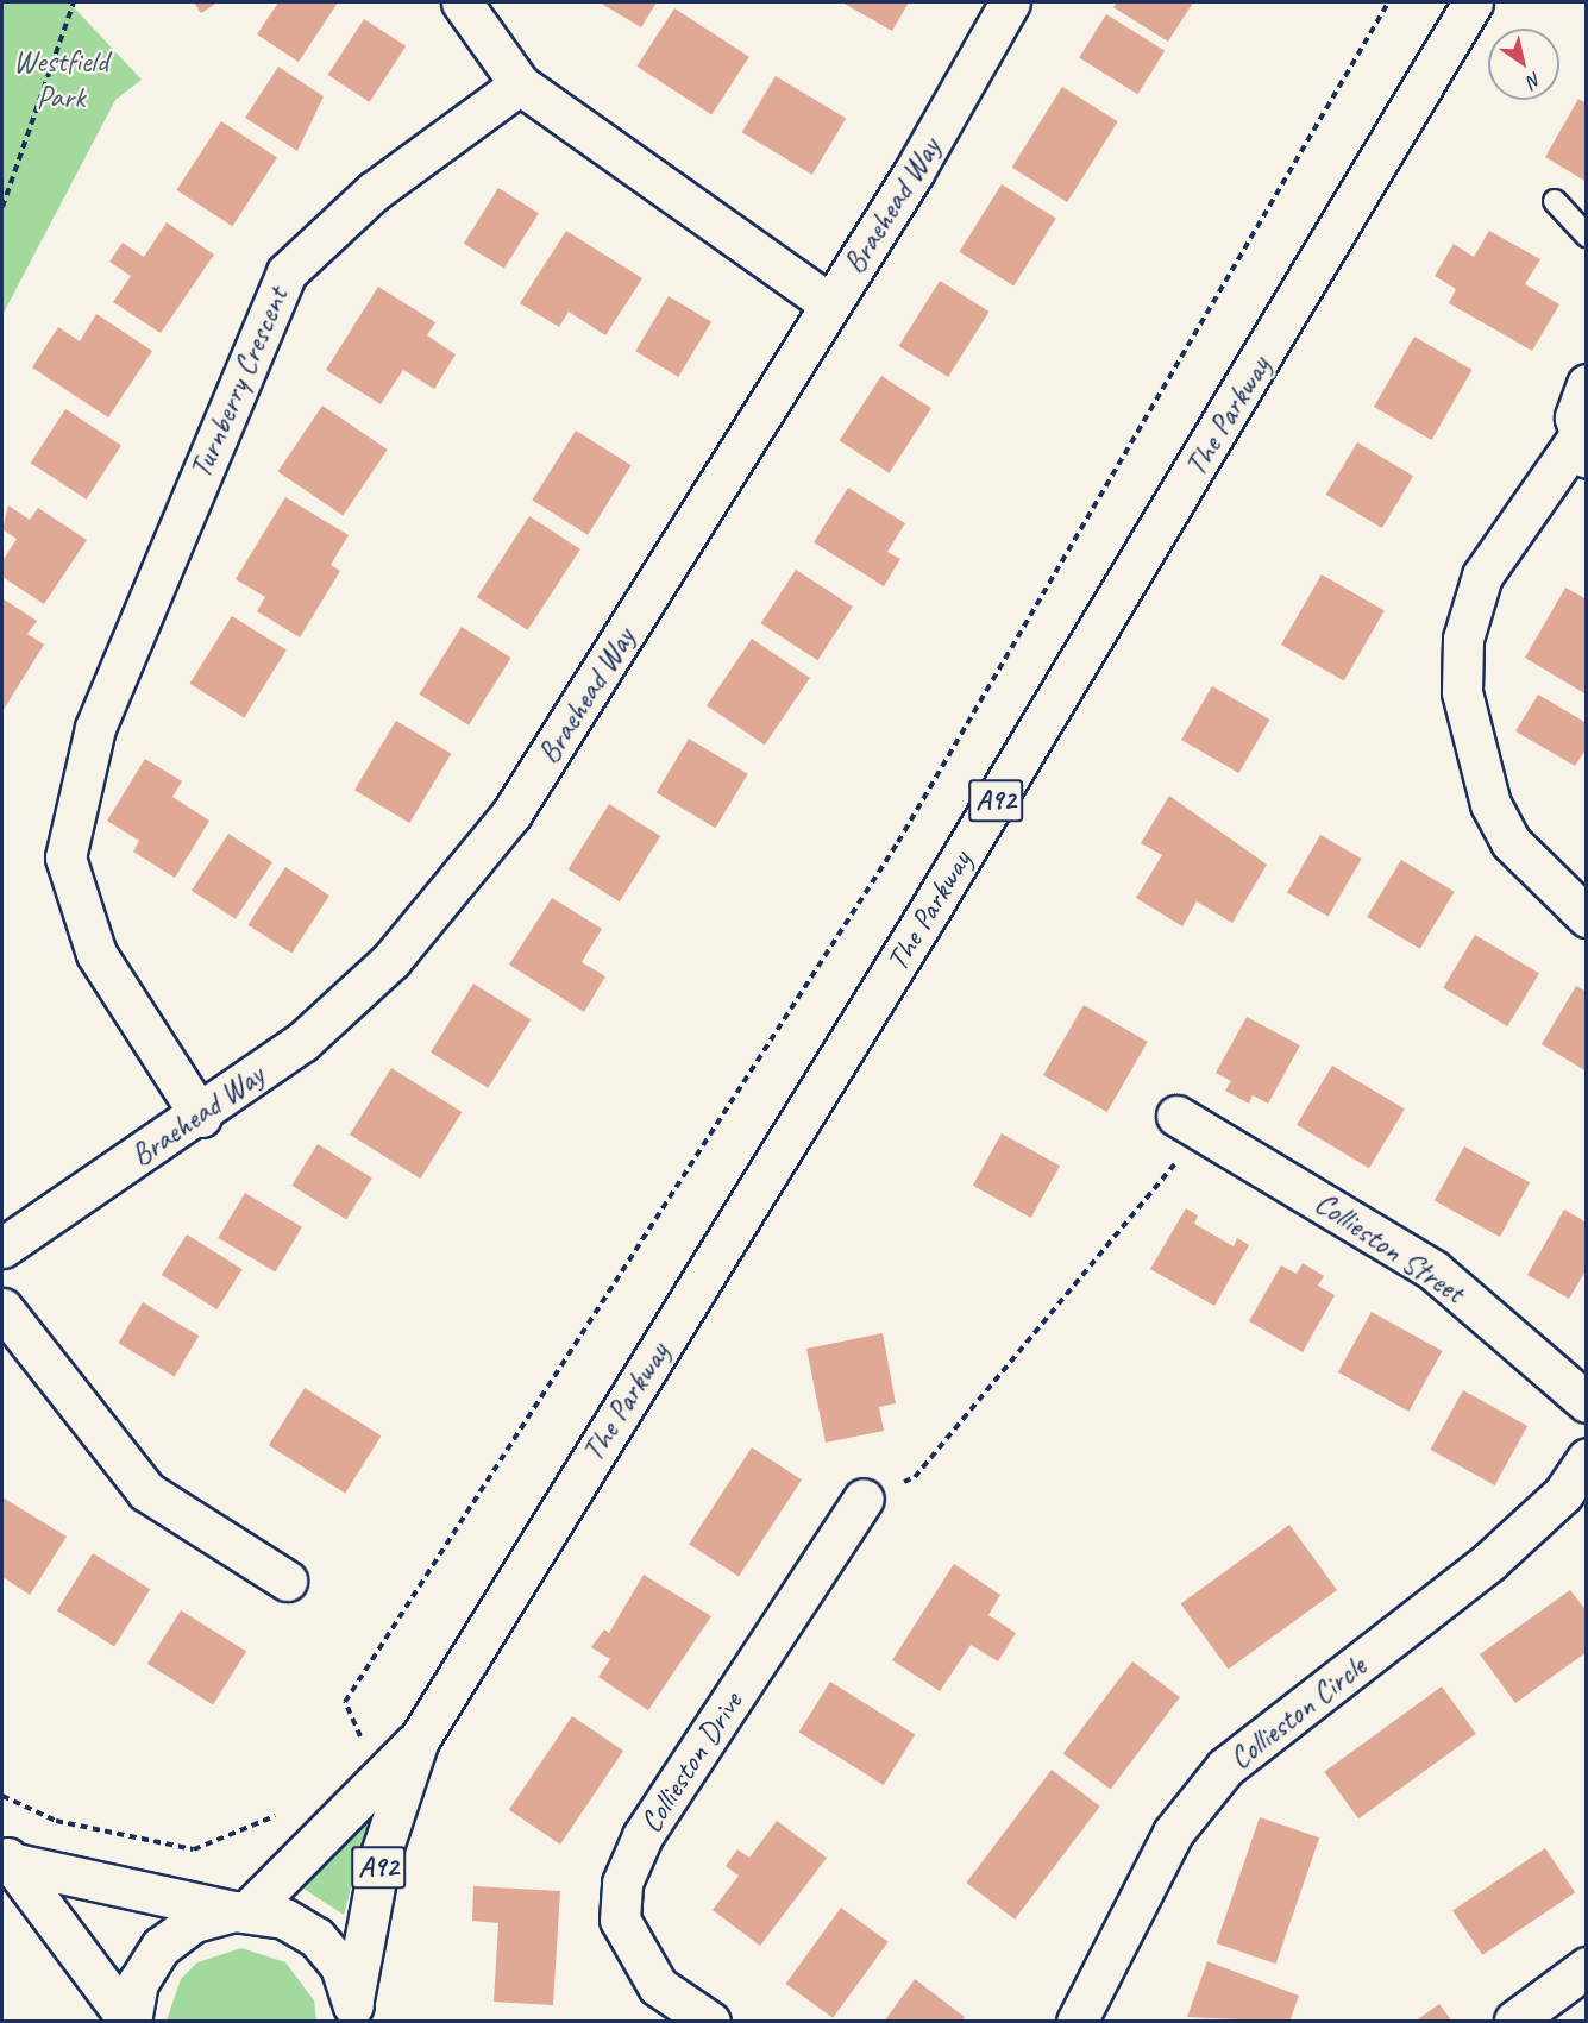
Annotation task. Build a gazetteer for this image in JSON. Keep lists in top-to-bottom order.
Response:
{
  "streets": {
    "street": [
      "Braehead Way",
      "Turnberry Crescent",
      "The Parkway",
      "A92",
      "Collieston Street",
      "Collieston Circle",
      "Collieston Drive"
    ]
  },
  "crossings": [
    ["Braehead Way", "Turnberry Crescent"],
    ["The Parkway", "A92"]
  ],
  "parks": ["Westfield Park"],
  "north": "bottom right"
}
